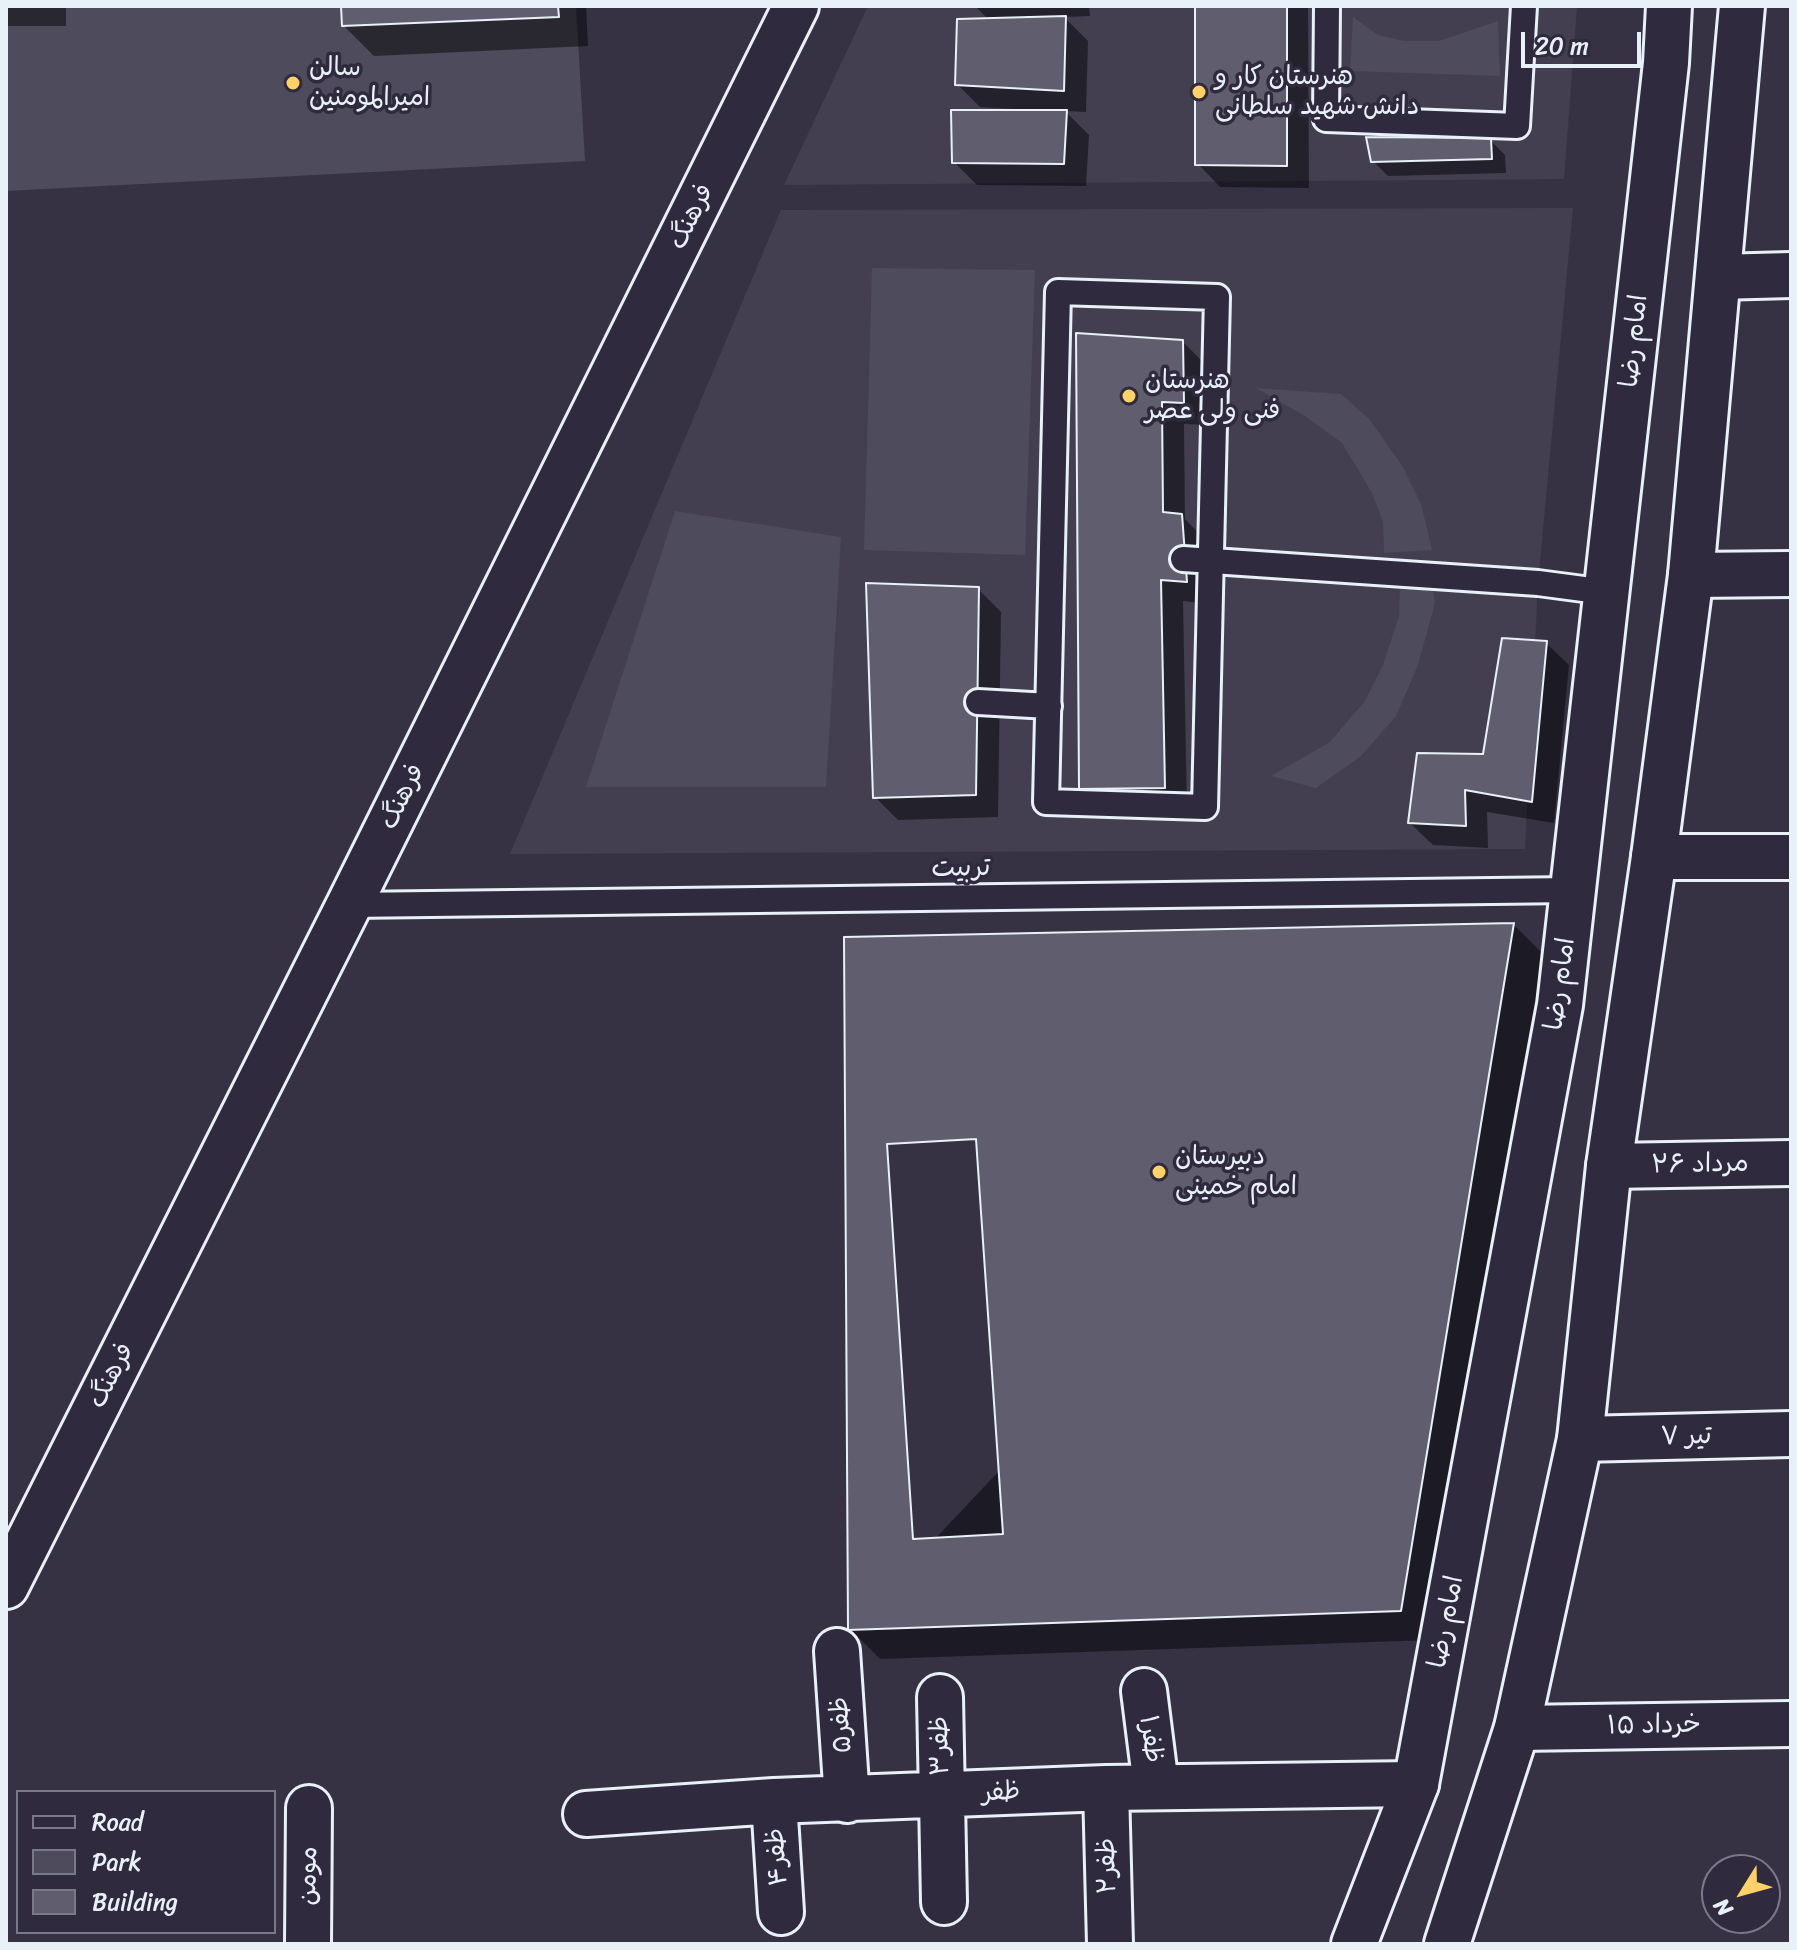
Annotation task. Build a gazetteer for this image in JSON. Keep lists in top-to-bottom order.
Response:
{
  "streets": {
    "street": [
      "فرهنگ",
      "امام رضا",
      "۲۶ مرداد",
      "۷ تیر",
      "ظفر۵",
      "۱۵ خرداد",
      "ظفر۱",
      "ظفر۳",
      "ظفر",
      "ظفر۴",
      "ظفر۲",
      "مومن"
    ],
    "lane": ["تربیت"]
  },
  "crossings": [
    ["فرهنگ", "تربیت"],
    ["امام رضا", "تربیت"],
    ["امام رضا", "ظفر"],
    ["ظفر۵", "ظفر"],
    ["ظفر۱", "ظفر"],
    ["ظفر۳", "ظفر"],
    ["ظفر", "ظفر۴"],
    ["ظفر", "ظفر۲"]
  ],
  "places": [
    "سالن امیرالمومنین",
    "هنرستان کار و دانش شهید سلطانی",
    "هنرستان فنی ولی عصر",
    "دبیرستان امام خمینی"
  ],
  "legend": ["Road", "Park", "Building"],
  "scale_bar": "20 m",
  "north": "bottom left"
}
